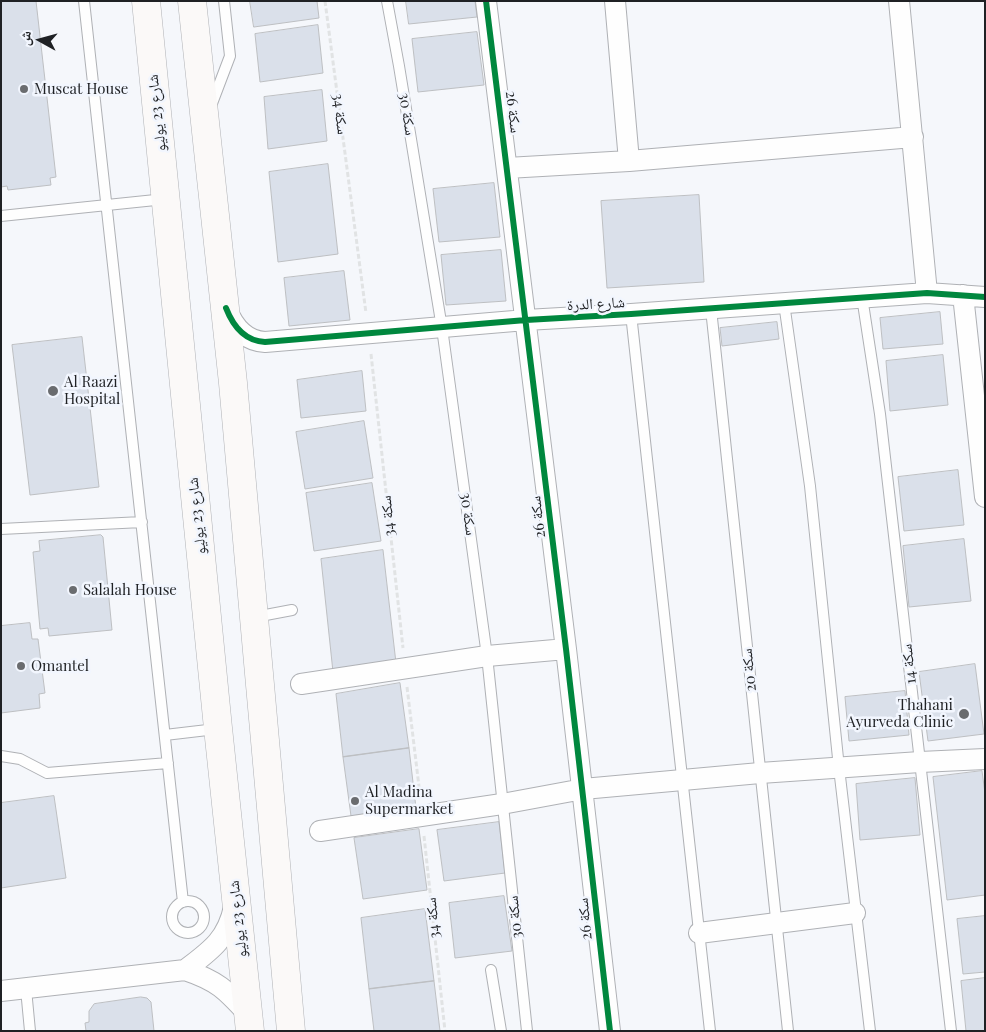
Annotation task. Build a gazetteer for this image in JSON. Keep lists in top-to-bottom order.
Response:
{
  "streets": {
    "main road": ["شارع 23 يوليو"],
    "street": ["سكة 26", "شارع الدرة"],
    "lane": ["سكة 30", "سكة 14", "سكة 20"],
    "path": ["سكة 34"]
  },
  "crossings": [
    ["سكة 26", "شارع الدرة"],
    ["سكة 34", "شارع الدرة"],
    ["سكة 30", "شارع الدرة"],
    ["شارع الدرة", "سكة 14"],
    ["شارع الدرة", "سكة 20"]
  ],
  "places": [
    "Muscat House",
    "Al Raazi Hospital",
    "Salalah House",
    "Omantel",
    "Thahani Ayurveda Clinic",
    "Al Madina Supermarket"
  ],
  "north": "left"
}
